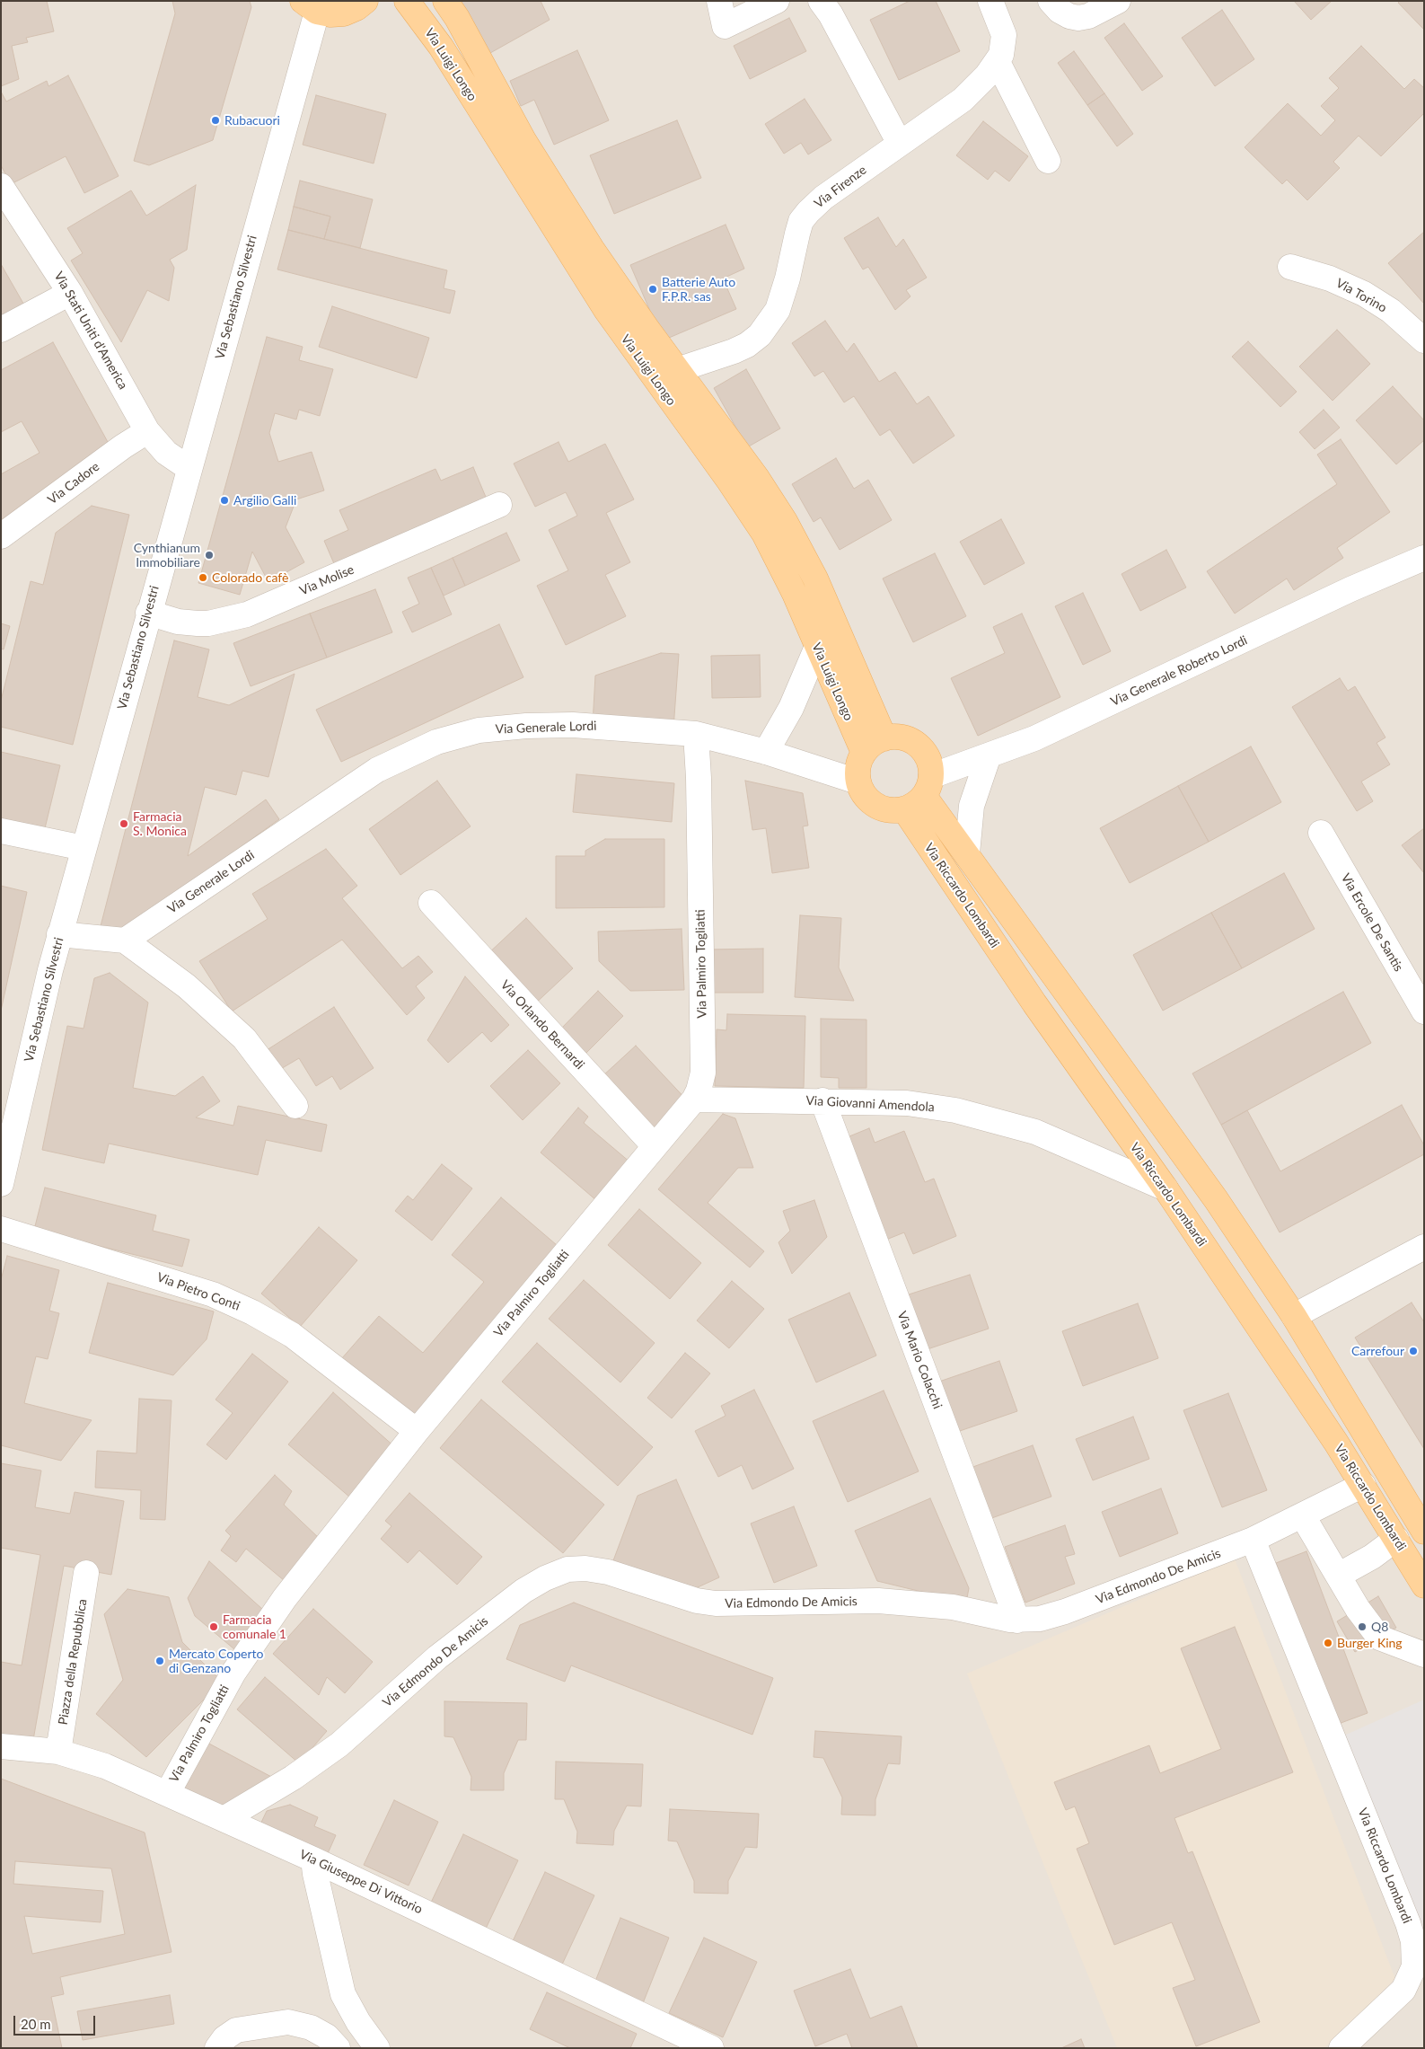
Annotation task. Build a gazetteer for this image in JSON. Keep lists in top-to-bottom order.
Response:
{
  "streets": {
    "main road": ["Via Luigi Longo", "Via Riccardo Lombardi"],
    "street": [
      "Via Firenze",
      "Via Torino",
      "Via Sebastiano Silvestri",
      "Via Stati Uniti d'America",
      "Via Cadore",
      "Via Molise",
      "Via Generale Roberto Lordi",
      "Via Generale Lordi",
      "Via Ercole De Santis",
      "Via Palmiro Togliatti",
      "Via Orlando Bernardi",
      "Via Giovanni Amendola",
      "Via Pietro Conti",
      "Via Mario Colacchi",
      "Via Edmondo De Amicis",
      "Piazza della Repubblica",
      "Via Giuseppe Di Vittorio"
    ]
  },
  "crossings": [
    ["Via Luigi Longo", "Via Firenze"],
    ["Via Luigi Longo", "Via Generale Roberto Lordi"],
    ["Via Luigi Longo", "Via Generale Lordi"],
    ["Via Luigi Longo", "Via Riccardo Lombardi"],
    ["Via Sebastiano Silvestri", "Via Stati Uniti d'America"],
    ["Via Sebastiano Silvestri", "Via Molise"],
    ["Via Stati Uniti d'America", "Via Cadore"],
    ["Via Generale Roberto Lordi", "Via Generale Lordi"],
    ["Via Generale Roberto Lordi", "Via Riccardo Lombardi"],
    ["Via Generale Lordi", "Via Riccardo Lombardi"],
    ["Via Generale Lordi", "Via Palmiro Togliatti"],
    ["Via Riccardo Lombardi", "Via Giovanni Amendola"],
    ["Via Riccardo Lombardi", "Via Edmondo De Amicis"],
    ["Via Palmiro Togliatti", "Via Orlando Bernardi"],
    ["Via Palmiro Togliatti", "Via Giovanni Amendola"],
    ["Via Palmiro Togliatti", "Via Pietro Conti"],
    ["Via Palmiro Togliatti", "Via Giuseppe Di Vittorio"],
    ["Via Giovanni Amendola", "Via Mario Colacchi"],
    ["Via Mario Colacchi", "Via Edmondo De Amicis"],
    ["Via Edmondo De Amicis", "Via Giuseppe Di Vittorio"],
    ["Piazza della Repubblica", "Via Giuseppe Di Vittorio"]
  ],
  "places": [
    "Rubacuori",
    "Batterie Auto F.P.R. sas",
    "Argilio Galli",
    "Cynthianum Immobiliare",
    "Colorado cafè",
    "Farmacia S. Monica",
    "Carrefour",
    "Farmacia comunale 1",
    "Q8",
    "Burger King",
    "Mercato Coperto di Genzano"
  ],
  "scale_bar": "20 m"
}
